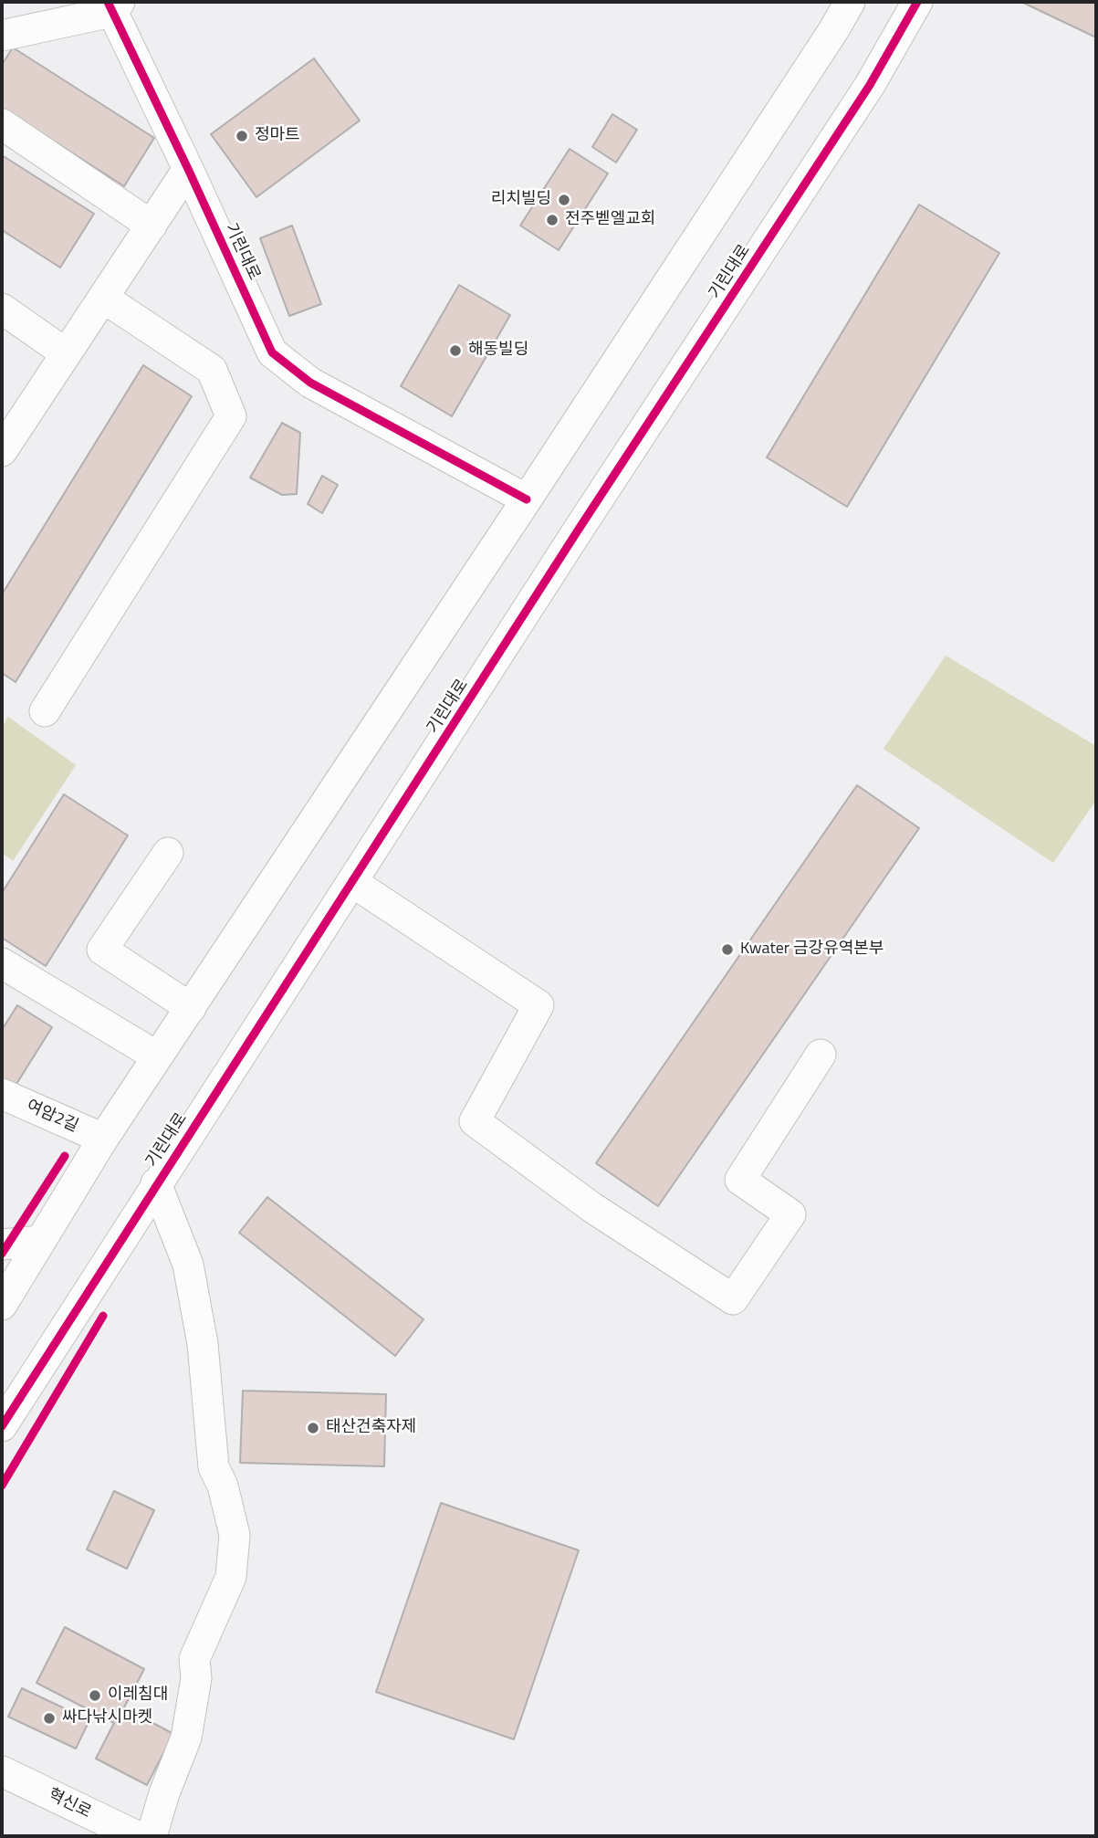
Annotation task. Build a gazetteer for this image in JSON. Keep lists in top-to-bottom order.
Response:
{
  "streets": {
    "street": ["기린대로", "여암2길", "혁신로"]
  },
  "places": [
    "정마트",
    "리치빌딩",
    "전주벧엘교회",
    "해동빌딩",
    "Kwater 금강유역본부",
    "태산건축자제",
    "이레침대",
    "싸다낚시마켓"
  ]
}
